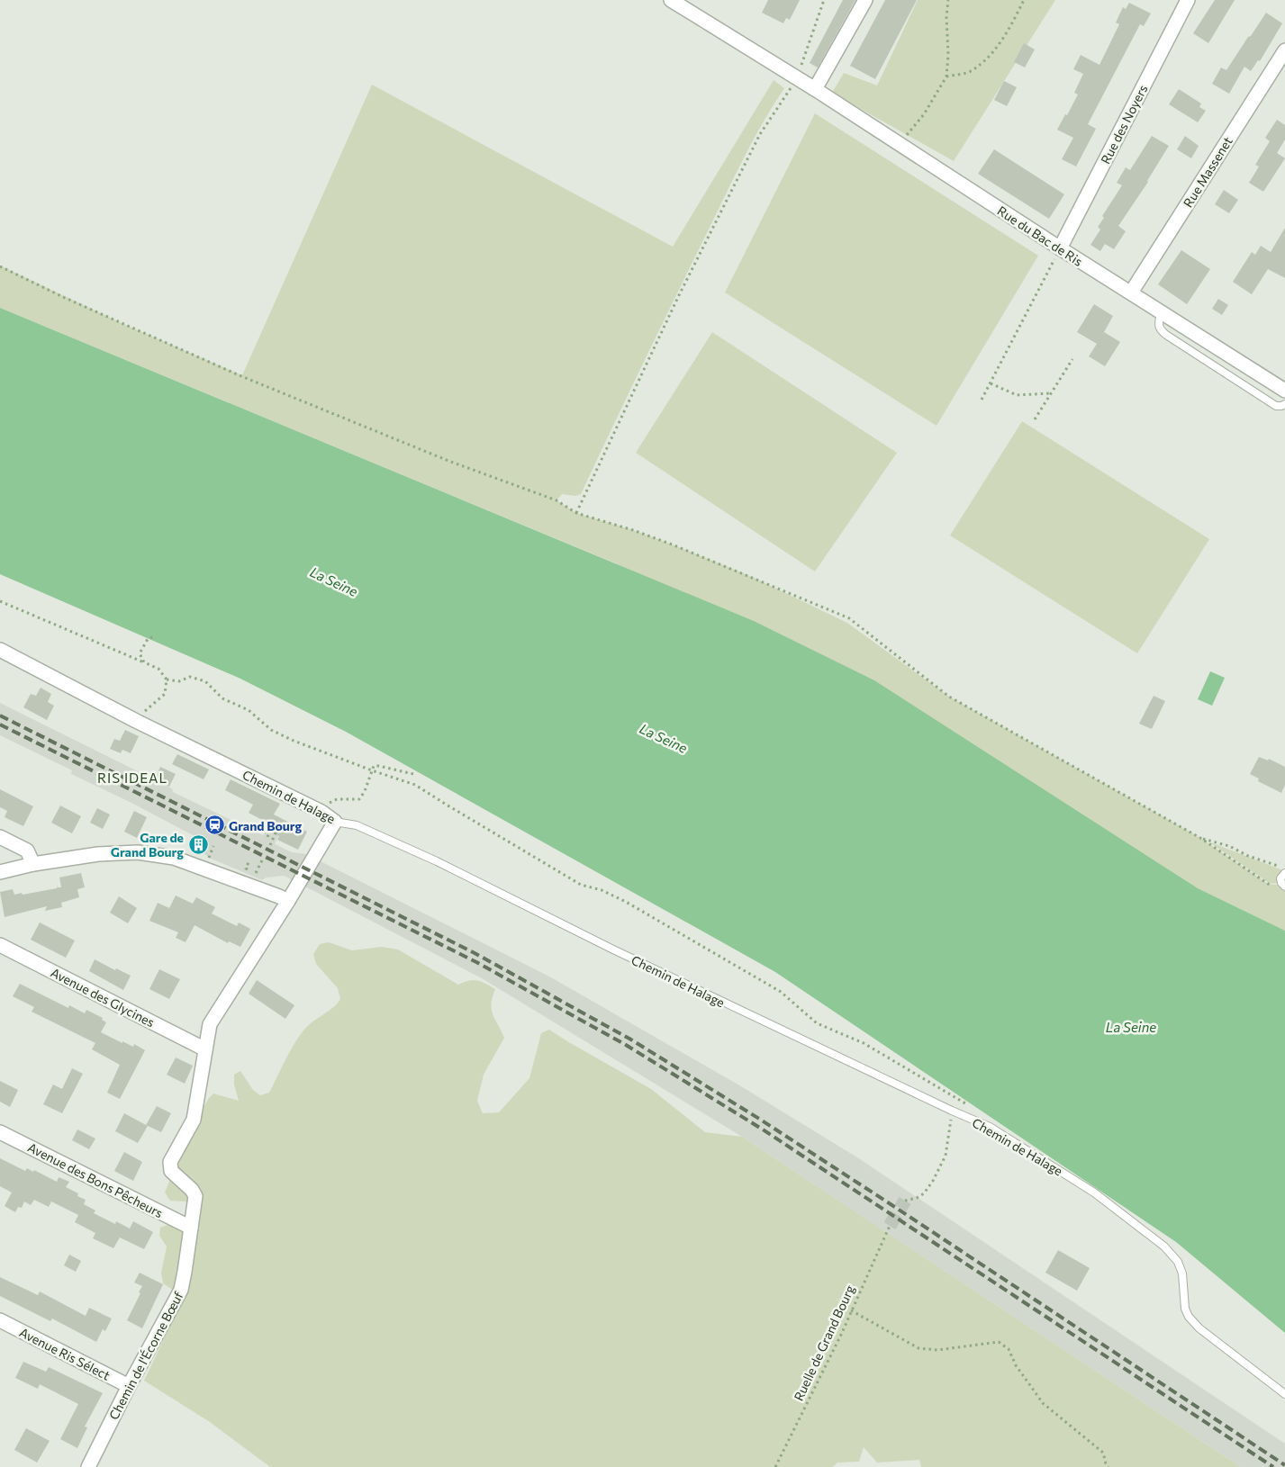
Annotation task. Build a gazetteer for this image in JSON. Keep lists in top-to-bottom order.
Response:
{
  "streets": {
    "street": [
      "Rue des Noyers",
      "Rue Massenet",
      "Rue du Bac de Ris",
      "Chemin de Halage",
      "Avenue des Glycines",
      "Avenue des Bons Pêcheurs",
      "Avenue Ris Sélect",
      "Chemin de l'Écorne Bœuf"
    ],
    "path": ["Ruelle de Grand Bourg"]
  },
  "crossings": [
    ["Rue des Noyers", "Rue du Bac de Ris"],
    ["Rue Massenet", "Rue du Bac de Ris"],
    ["Chemin de Halage", "Chemin de l'Écorne Bœuf"],
    ["Avenue des Glycines", "Chemin de l'Écorne Bœuf"],
    ["Avenue des Bons Pêcheurs", "Chemin de l'Écorne Bœuf"],
    ["Avenue Ris Sélect", "Chemin de l'Écorne Bœuf"]
  ],
  "districts": ["RIS IDEAL"],
  "water": ["La Seine"],
  "places": {
    "station": ["Grand Bourg"],
    "building": ["Gare de Grand Bourg"]
  }
}
